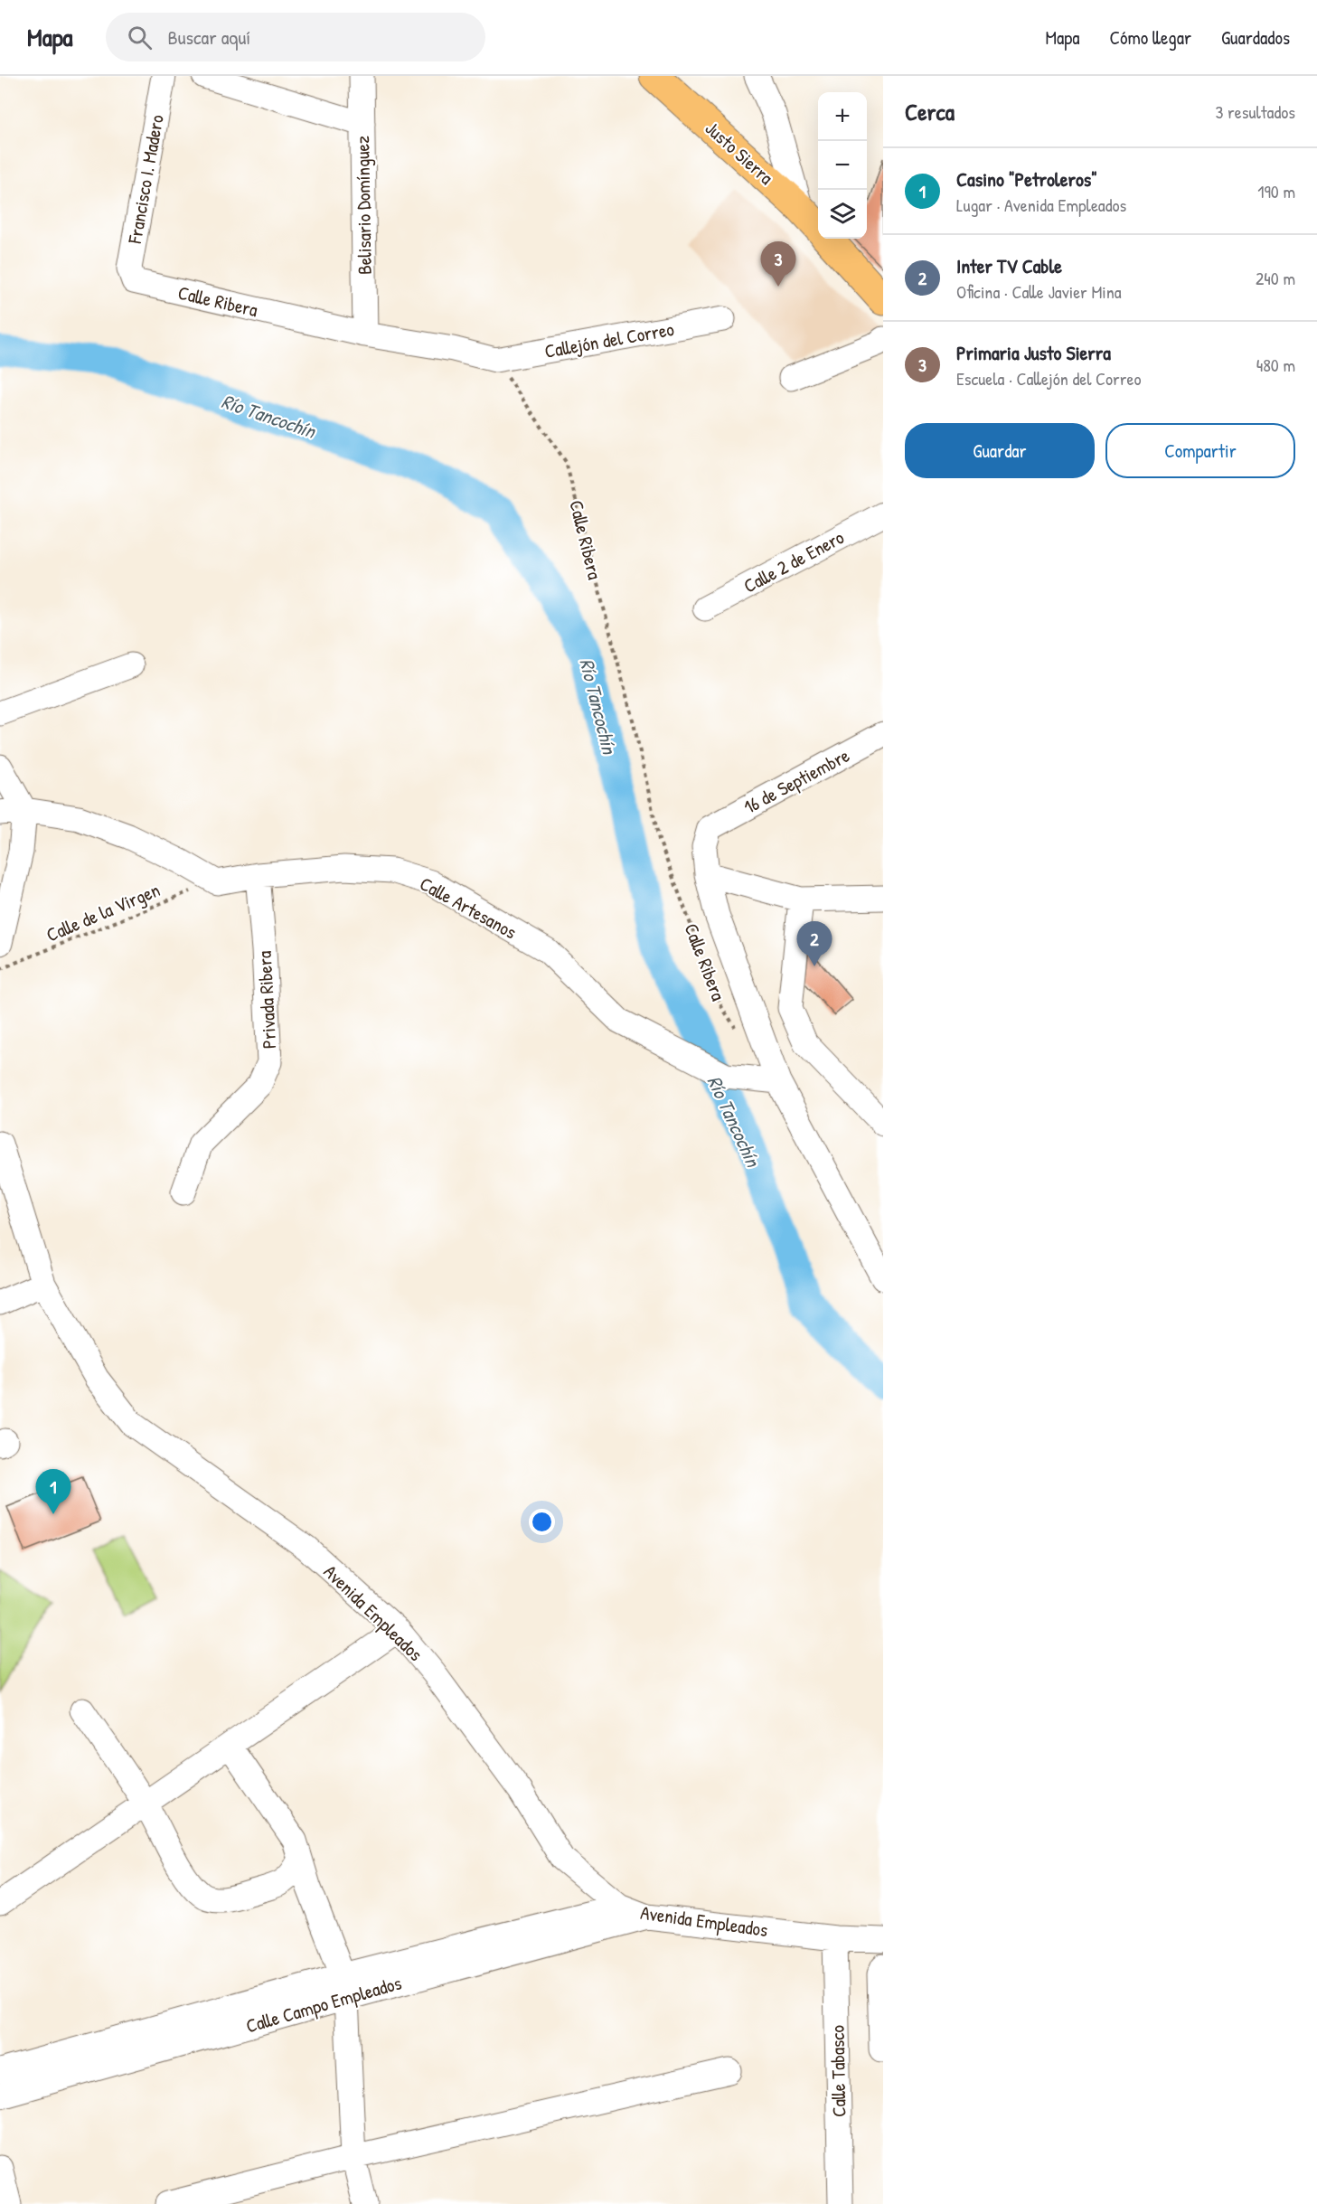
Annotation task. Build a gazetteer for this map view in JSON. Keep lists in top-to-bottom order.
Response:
{
  "streets": {
    "main road": ["Justo Sierra"],
    "street": [
      "Francisco I. Madero",
      "Belisario Domínguez",
      "Calle Ribera",
      "Callejón del Correo",
      "Calle 2 de Enero",
      "16 de Septiembre",
      "Calle Artesanos",
      "Privada Ribera",
      "Avenida Empleados",
      "Calle Campo Empleados",
      "Calle Tabasco"
    ],
    "path": ["Calle de la Virgen"]
  },
  "crossings": [
    ["Francisco I. Madero", "Calle Ribera"],
    ["Belisario Domínguez", "Calle Ribera"],
    ["Calle Ribera", "Callejón del Correo"],
    ["Calle Ribera", "16 de Septiembre"],
    ["Calle Ribera", "Calle Artesanos"],
    ["Calle Artesanos", "Calle de la Virgen"],
    ["Calle Artesanos", "Privada Ribera"],
    ["Avenida Empleados", "Calle Campo Empleados"],
    ["Avenida Empleados", "Calle Tabasco"]
  ],
  "water": ["Río Tancochín"],
  "page": {
    "header": "Mapa",
    "search": "Buscar aquí",
    "nav": ["Mapa", "Cómo llegar", "Guardados"],
    "heading": ["Cerca", "3 resultados"],
    "map_buttons": ["+", "−"],
    "list": [
      {
        "mark": "1",
        "name": "Casino \"Petroleros\"",
        "note": "Lugar · Avenida Empleados",
        "value": "190 m"
      },
      {
        "mark": "2",
        "name": "Inter TV Cable",
        "note": "Oficina · Calle Javier Mina",
        "value": "240 m"
      },
      {
        "mark": "3",
        "name": "Primaria Justo Sierra",
        "note": "Escuela · Callejón del Correo",
        "value": "480 m"
      }
    ],
    "pins": ["3", "2", "1"],
    "buttons": ["Guardar", "Compartir"]
  }
}
